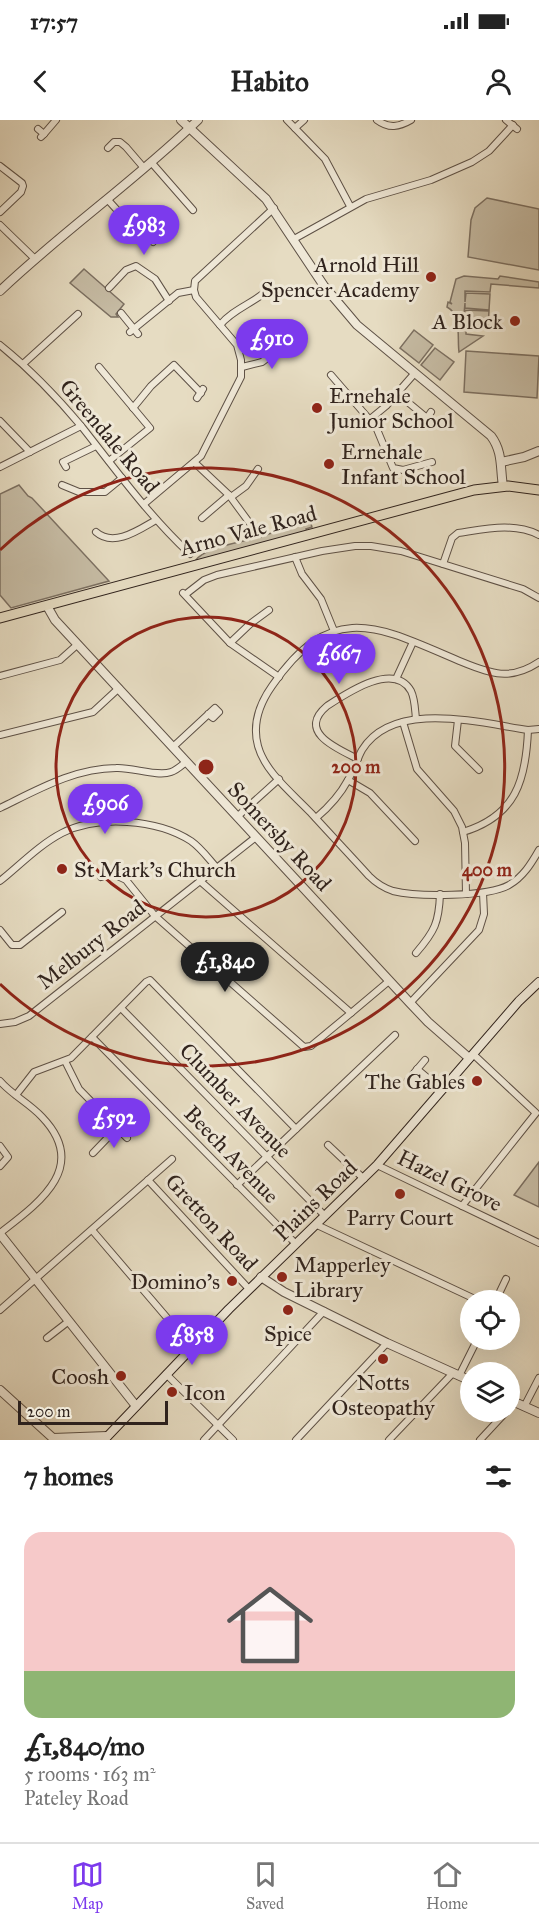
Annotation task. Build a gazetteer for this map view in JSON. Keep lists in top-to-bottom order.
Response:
{
  "streets": {
    "main road": ["Arno Vale Road", "Plains Road"],
    "street": [
      "Greendale Road",
      "Somersby Road",
      "Melbury Road",
      "Clumber Avenue",
      "Beech Avenue",
      "Hazel Grove",
      "Gretton Road"
    ]
  },
  "crossings": [
    ["Arno Vale Road", "Somersby Road"],
    ["Somersby Road", "Melbury Road"],
    ["Somersby Road", "Plains Road"],
    ["Clumber Avenue", "Plains Road"],
    ["Beech Avenue", "Plains Road"],
    ["Hazel Grove", "Plains Road"],
    ["Plains Road", "Gretton Road"]
  ],
  "places": [
    "Arnold Hill Spencer Academy",
    "A Block",
    "Ernehale Junior School",
    "Ernehale Infant School",
    "St Mark's Church",
    "The Gables",
    "Parry Court",
    "Mapperley Library",
    "Domino's",
    "Spice",
    "Notts Osteopathy",
    "Coosh",
    "Icon"
  ],
  "scale_bar": "200 m",
  "page": {
    "status": "17:57",
    "header": "Habito",
    "price": [
      "£983",
      "£910",
      "£667",
      "£906",
      "£1,840",
      "£592",
      "£858"
    ],
    "scale": "200 m",
    "heading": "7 homes",
    "list": [
      {
        "name": "£1,840/mo",
        "note": "5 rooms · 163 m² · Pateley Road"
      }
    ],
    "tabs": ["Map", "Saved", "Home"]
  },
  "rings": ["200 m", "400 m"]
}
